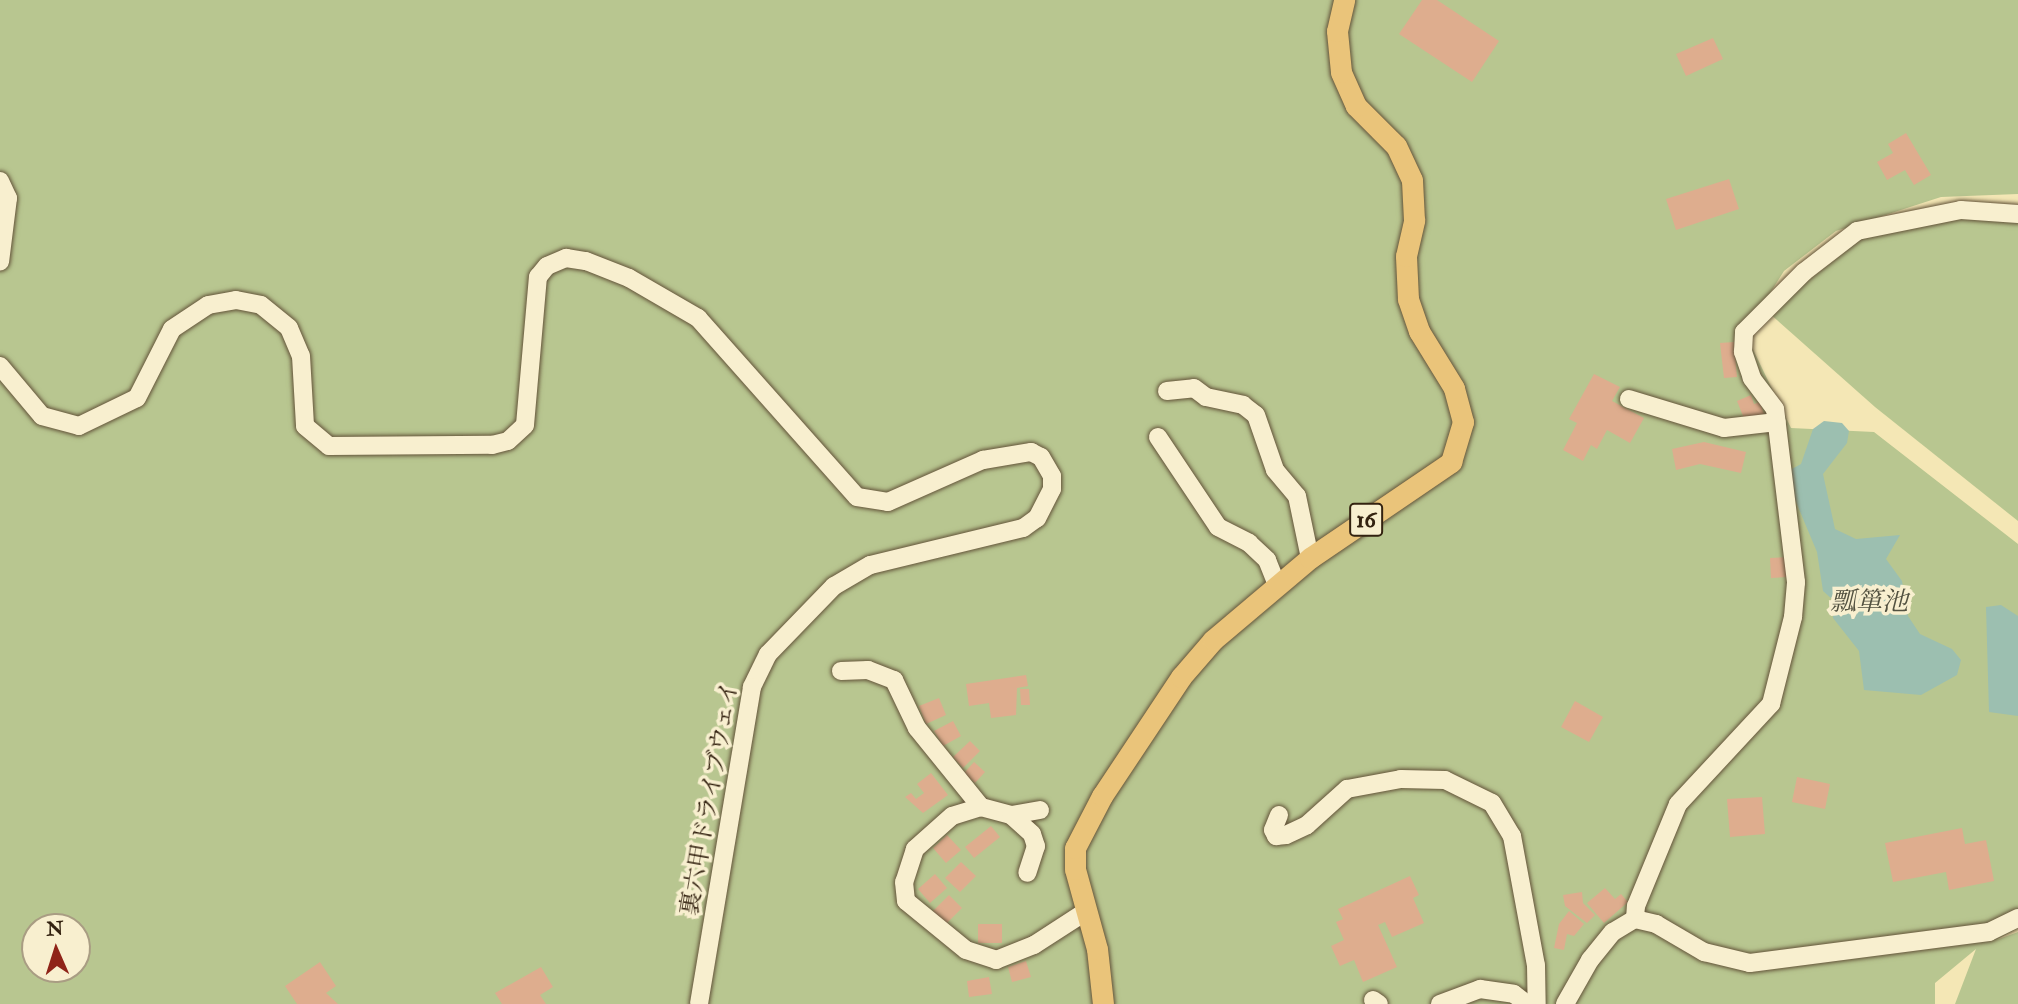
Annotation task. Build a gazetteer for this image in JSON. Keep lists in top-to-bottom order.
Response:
{
  "streets": {
    "main road": ["16"],
    "street": ["裏六甲ドライブウェイ"]
  },
  "water": ["瓢箪池"],
  "north": "top"
}
